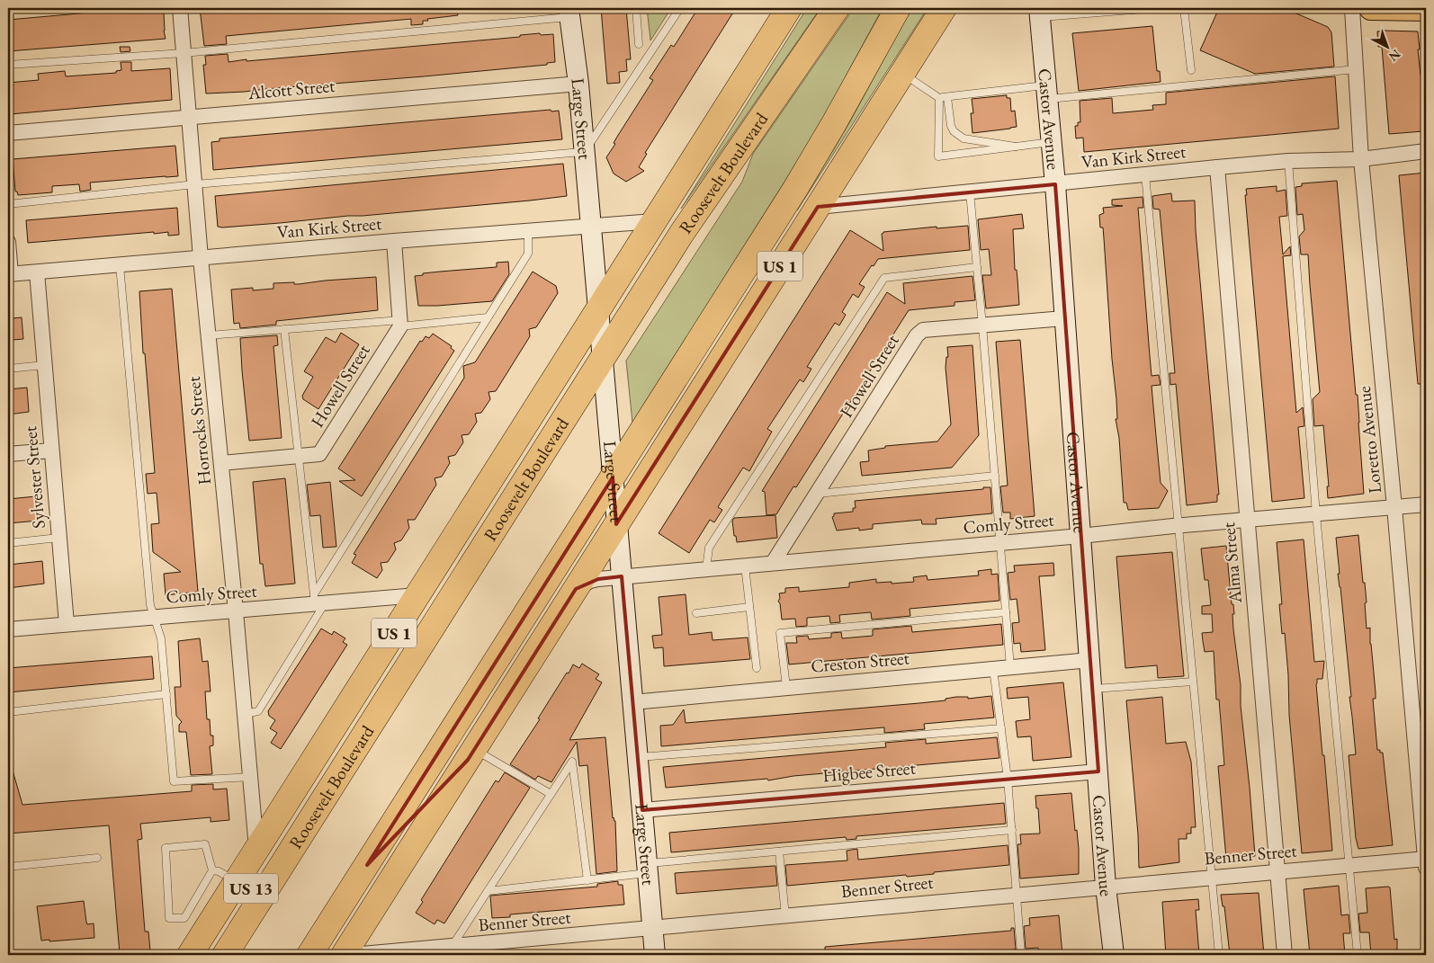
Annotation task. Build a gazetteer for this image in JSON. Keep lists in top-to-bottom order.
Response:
{
  "streets": {
    "highway": ["Roosevelt Boulevard", "US 1", "US 13"],
    "street": [
      "Alcott Street",
      "Large Street",
      "Castor Avenue",
      "Van Kirk Street",
      "Howell Street",
      "Horrocks Street",
      "Loretto Avenue",
      "Sylvester Street",
      "Comly Street",
      "Alma Street",
      "Creston Street",
      "Higbee Street",
      "Benner Street"
    ]
  },
  "crossings": [
    ["Alcott Street", "Large Street"],
    ["Alcott Street", "Horrocks Street"],
    ["Large Street", "Van Kirk Street"],
    ["Large Street", "Roosevelt Boulevard"],
    ["Large Street", "US 1"],
    ["Large Street", "Comly Street"],
    ["Large Street", "Creston Street"],
    ["Large Street", "Higbee Street"],
    ["Large Street", "Benner Street"],
    ["Castor Avenue", "Van Kirk Street"],
    ["Castor Avenue", "Howell Street"],
    ["Castor Avenue", "Comly Street"],
    ["Castor Avenue", "Creston Street"],
    ["Castor Avenue", "Higbee Street"],
    ["Castor Avenue", "Benner Street"],
    ["Van Kirk Street", "Roosevelt Boulevard"],
    ["Van Kirk Street", "US 1"],
    ["Van Kirk Street", "Horrocks Street"],
    ["Van Kirk Street", "Loretto Avenue"],
    ["Van Kirk Street", "Sylvester Street"],
    ["Van Kirk Street", "Alma Street"],
    ["Roosevelt Boulevard", "Horrocks Street"],
    ["Roosevelt Boulevard", "Comly Street"],
    ["Roosevelt Boulevard", "US 13"],
    ["US 1", "Comly Street"],
    ["Howell Street", "Horrocks Street"],
    ["Howell Street", "Comly Street"],
    ["Horrocks Street", "Comly Street"],
    ["Loretto Avenue", "Comly Street"],
    ["Loretto Avenue", "Benner Street"],
    ["Sylvester Street", "Comly Street"],
    ["Comly Street", "Alma Street"],
    ["Alma Street", "Benner Street"]
  ],
  "north": "bottom right"
}
